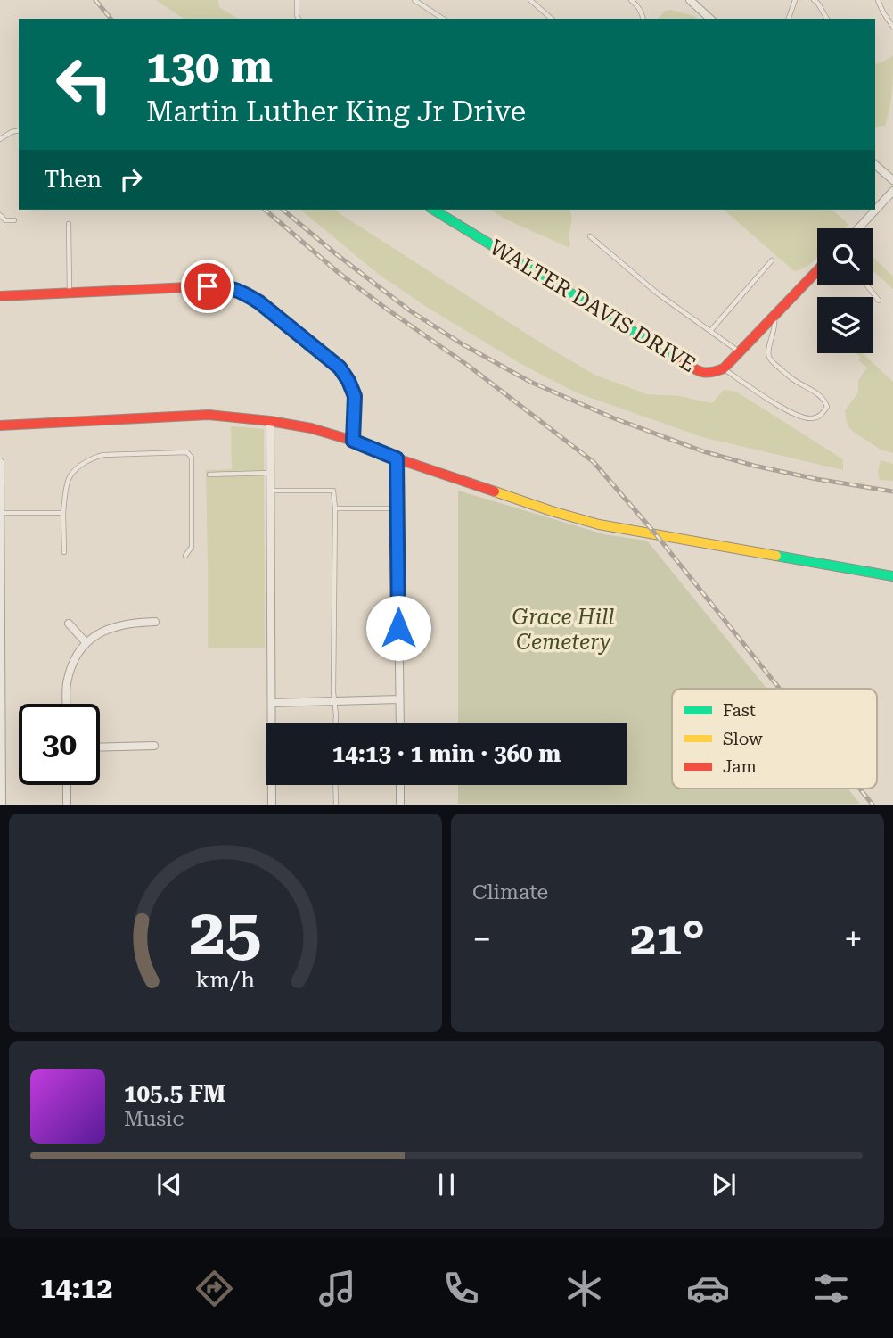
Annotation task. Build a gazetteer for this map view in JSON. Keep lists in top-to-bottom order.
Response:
{
  "streets": {
    "street": ["WALTER DAVIS DRIVE"]
  },
  "parks": ["Grace Hill Cemetery"],
  "legend": ["Fast", "Slow", "Jam"],
  "page": {
    "turn": ["130 m", "Martin Luther King Jr Drive"],
    "then": "Then",
    "limit": "30",
    "trip": "14:13 · 1 min · 360 m",
    "tile": "Climate",
    "heat": ["−", "21°", "+"],
    "song": ["105.5 FM", "Music"],
    "tabs": "14:12",
    "gauge": ["25", "km/h"]
  }
}
